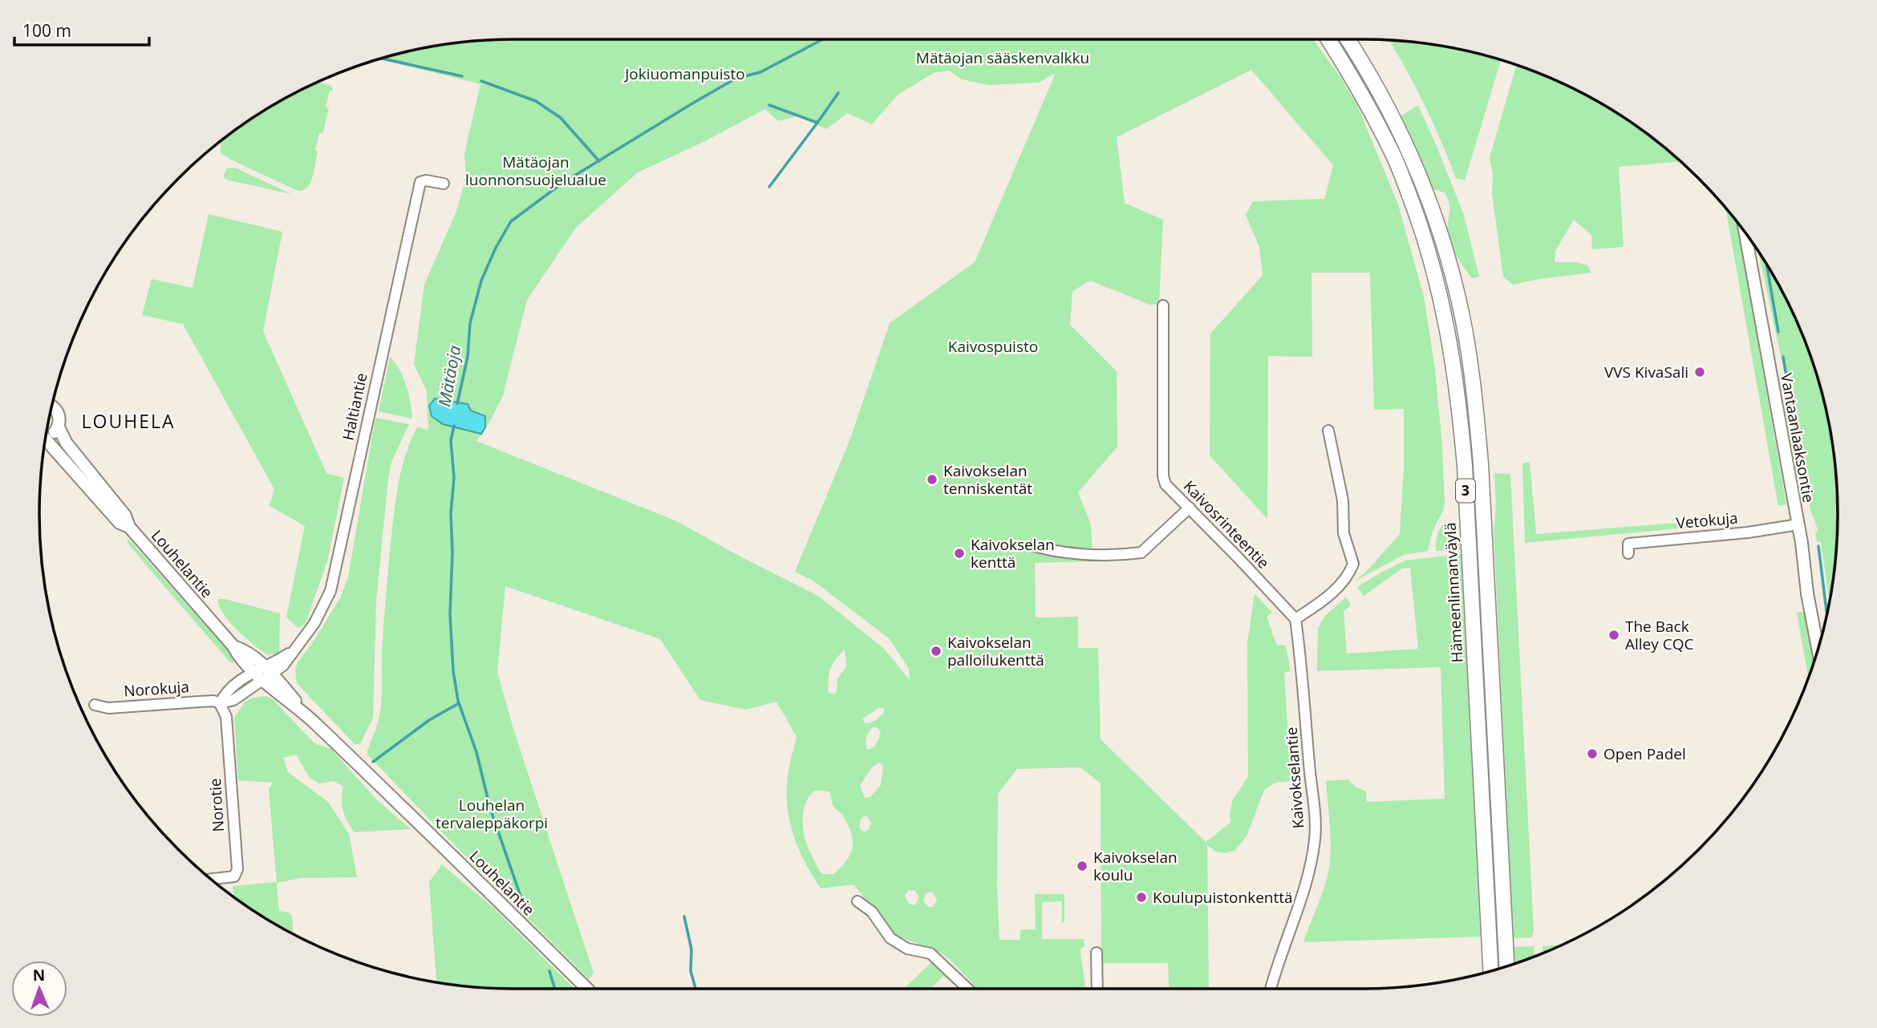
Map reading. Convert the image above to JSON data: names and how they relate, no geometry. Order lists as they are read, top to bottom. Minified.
{"streets":{"highway":["3","Hämeenlinnanväylä"],"main road":["Vantaanlaaksontie","Louhelantie"],"street":["Haltiantie","Vetokuja","Kaivosrinteentie","Norokuja","Kaivokselantie","Norotie"]},"crossings":[["Haltiantie","Louhelantie"],["Vantaanlaaksontie","Vetokuja"],["Kaivosrinteentie","Kaivokselantie"],["Norokuja","Norotie"]],"districts":["LOUHELA"],"water":["Mätäoja"],"parks":["Mätäojan sääskenvalkku","Jokiuomanpuisto","Mätäojan luonnonsuojelualue","Kaivospuisto","Louhelan tervaleppäkorpi"],"places":["VVS KivaSali","Kaivokselan tenniskentät","Kaivokselan kenttä","The Back Alley CQC","Kaivokselan palloilukenttä","Open Padel","Kaivokselan koulu","Koulupuistonkenttä"],"scale_bar":"100 m","north":"top"}
